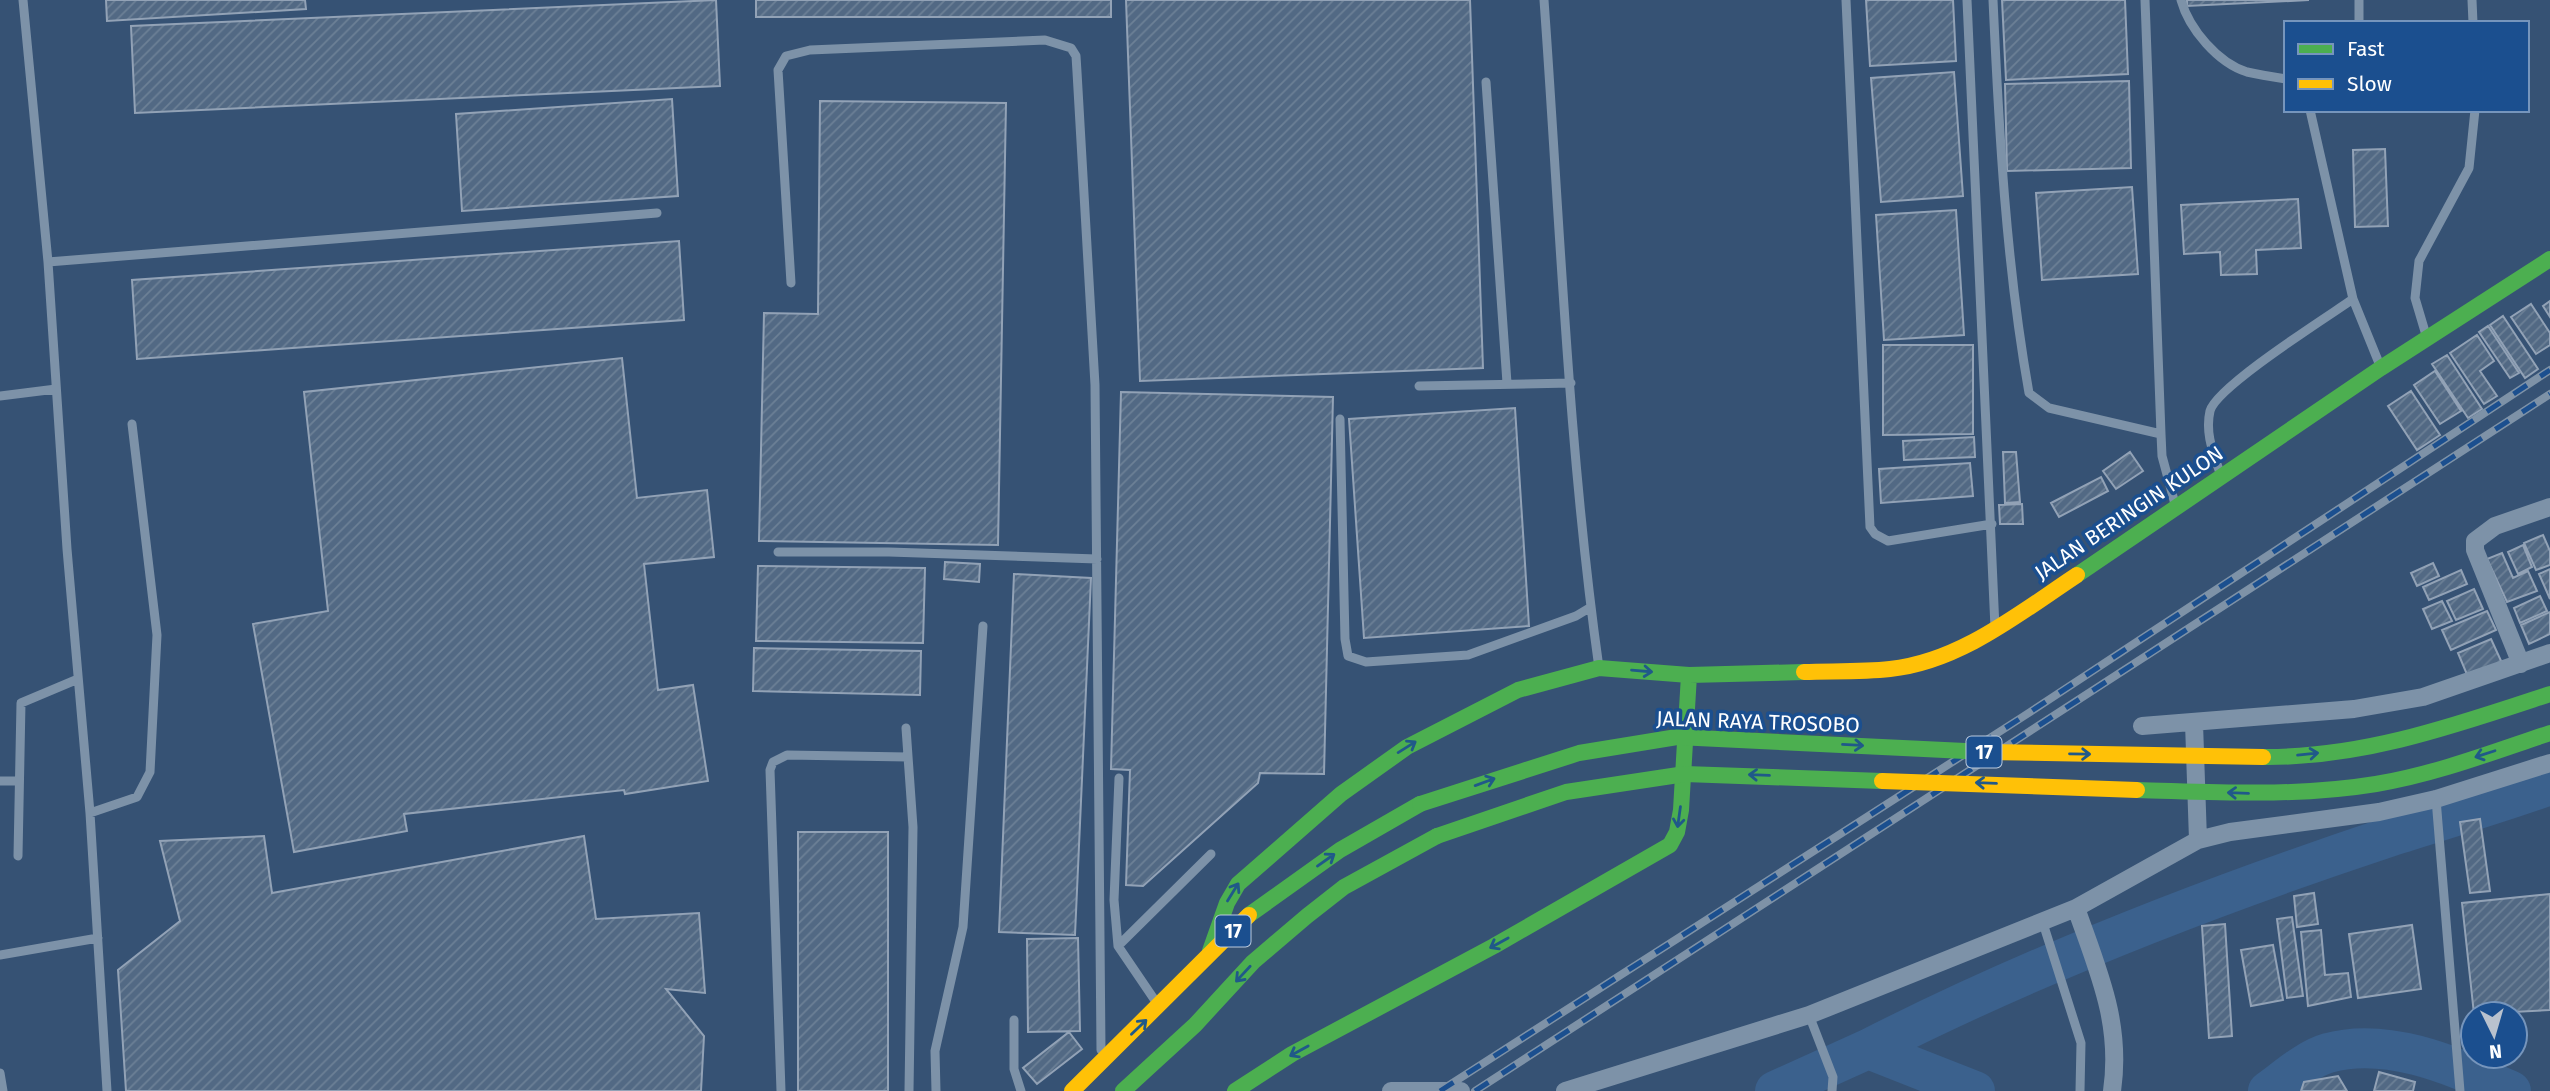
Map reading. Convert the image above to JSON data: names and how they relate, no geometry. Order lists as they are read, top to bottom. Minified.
{"streets":{"main road":["JALAN BERINGIN KULON","JALAN RAYA TROSOBO","17"]},"crossings":[["JALAN BERINGIN KULON","JALAN RAYA TROSOBO"]],"legend":["Fast","Slow"],"north":"bottom"}
